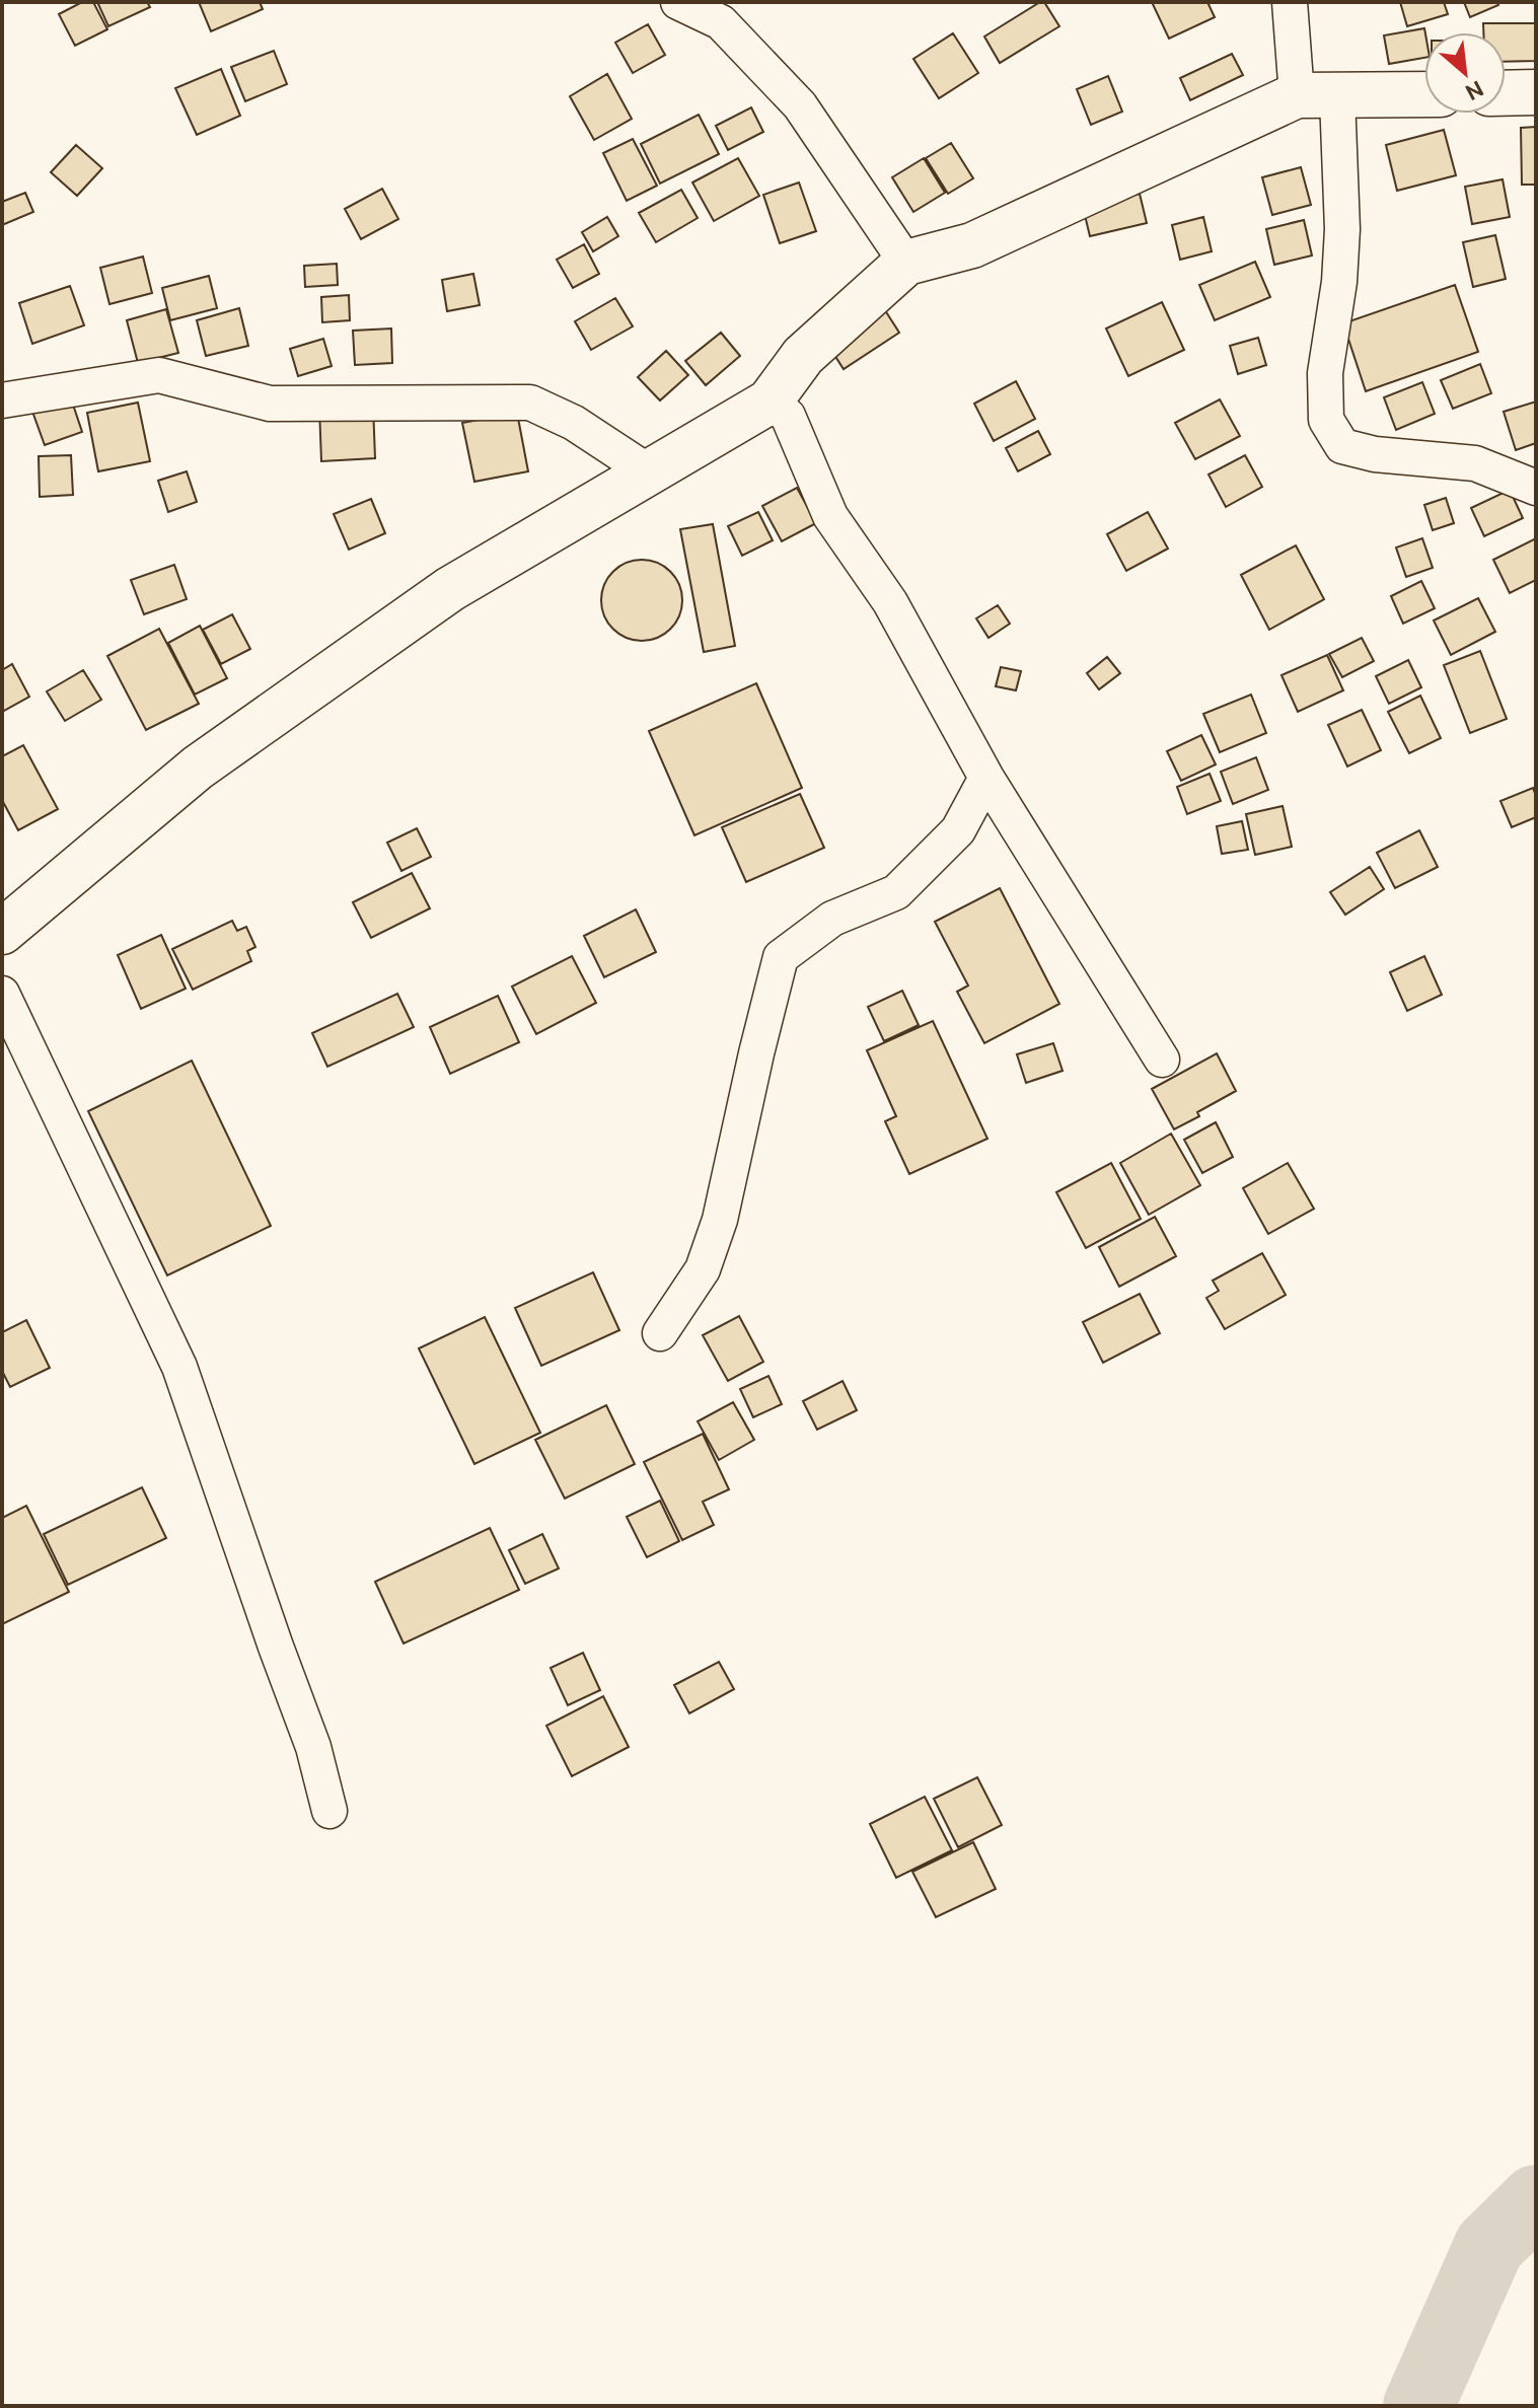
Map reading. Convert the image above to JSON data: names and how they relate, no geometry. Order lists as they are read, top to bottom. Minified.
{"north":"bottom right"}
